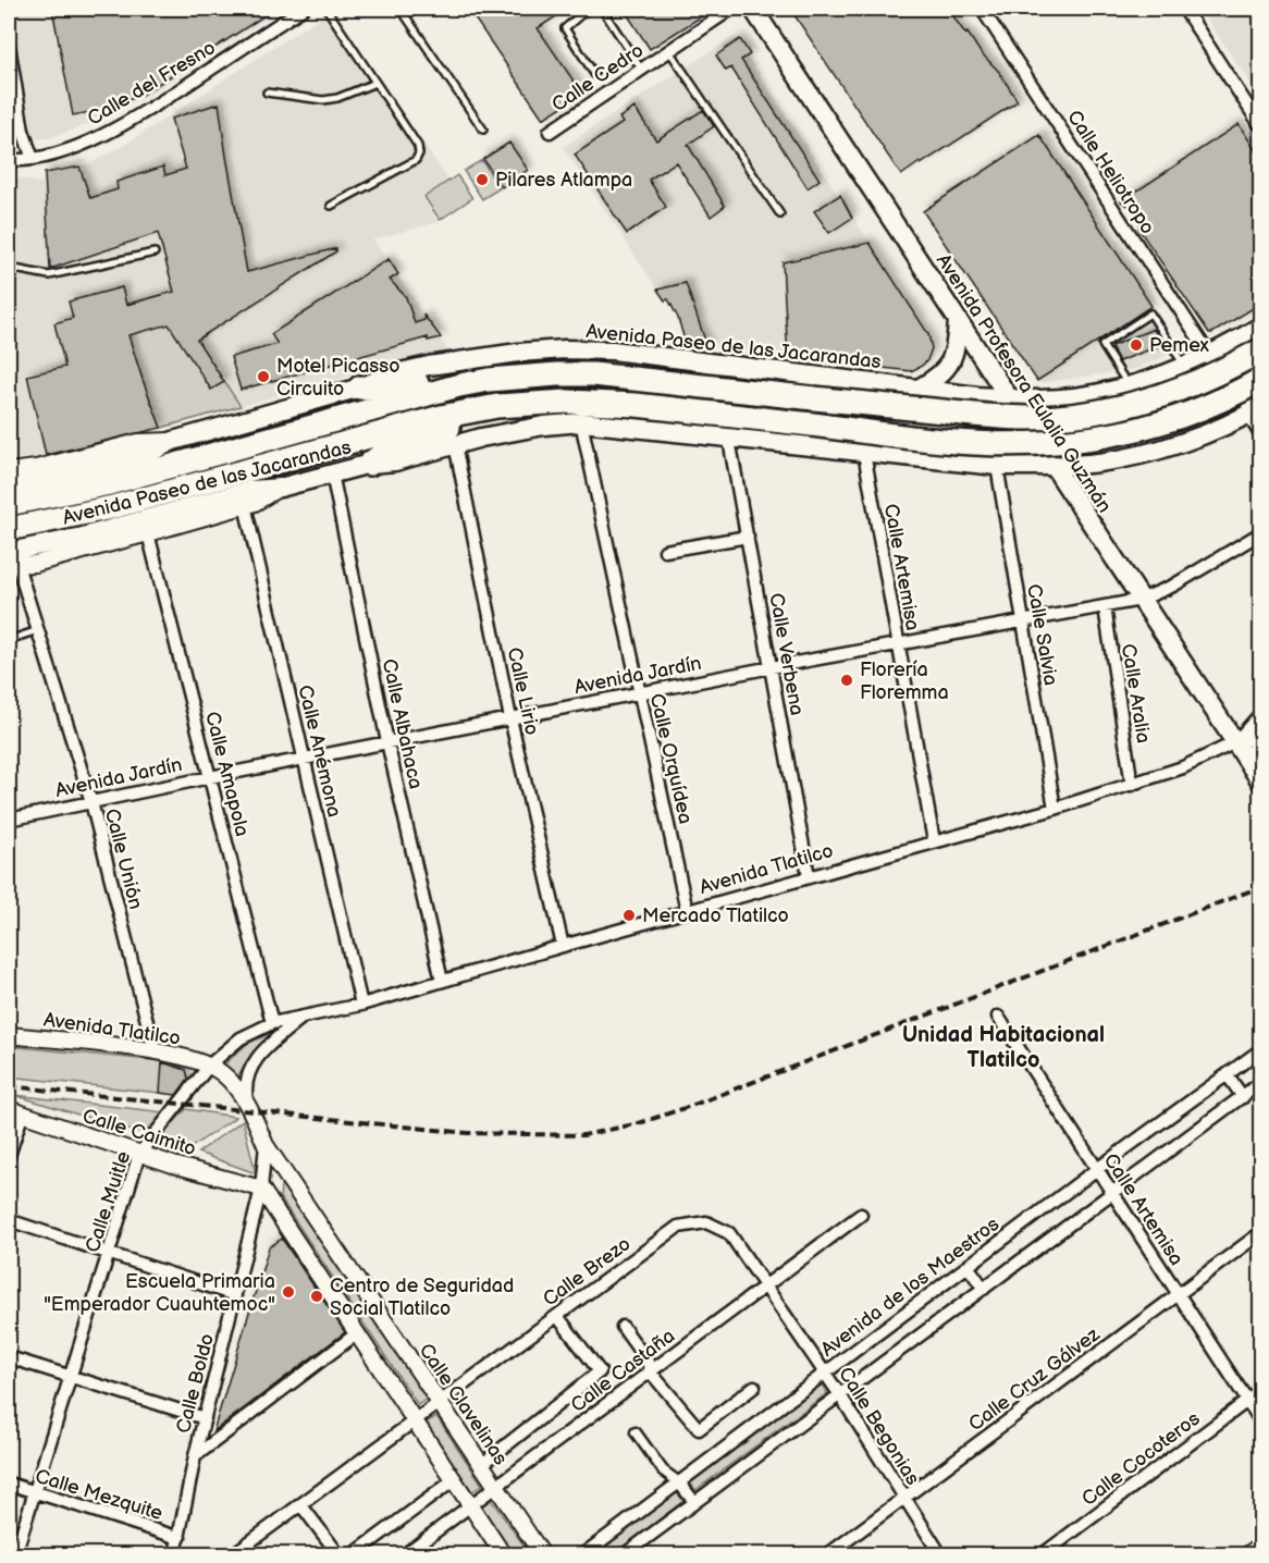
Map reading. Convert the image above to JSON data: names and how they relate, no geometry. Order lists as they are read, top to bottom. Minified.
{"streets":{"main road":["Avenida Paseo de las Jacarandas","Avenida Profesora Eulalia Guzmán"],"street":["Calle Cedro","Calle del Fresno","Calle Heliotropo","Calle Artemisa","Calle Salvia","Calle Verbena","Avenida Jardín","Calle Lirio","Calle Aralia","Calle Albahaca","Calle Anémona","Calle Orquídea","Calle Amapola","Calle Unión","Avenida Tlatilco","Calle Caimito","Calle Muitle","Calle Brezo","Avenida de los Maestros","Calle Castaña","Calle Cruz Gálvez","Calle Boldo","Calle Clavelinas","Calle Begonias","Calle Cocoteros","Calle Mezquite"]},"crossings":[["Calle Heliotropo","Avenida Paseo de las Jacarandas"],["Avenida Paseo de las Jacarandas","Avenida Profesora Eulalia Guzmán"],["Avenida Paseo de las Jacarandas","Calle Artemisa"],["Avenida Paseo de las Jacarandas","Calle Salvia"],["Avenida Paseo de las Jacarandas","Calle Verbena"],["Avenida Paseo de las Jacarandas","Calle Lirio"],["Avenida Paseo de las Jacarandas","Calle Albahaca"],["Avenida Paseo de las Jacarandas","Calle Anémona"],["Avenida Paseo de las Jacarandas","Calle Orquídea"],["Avenida Paseo de las Jacarandas","Calle Unión"],["Avenida Profesora Eulalia Guzmán","Avenida Jardín"],["Avenida Profesora Eulalia Guzmán","Avenida Tlatilco"],["Calle Artemisa","Avenida Jardín"],["Calle Artemisa","Avenida Tlatilco"],["Calle Artemisa","Avenida de los Maestros"],["Calle Artemisa","Calle Cruz Gálvez"],["Calle Artemisa","Calle Cocoteros"],["Calle Salvia","Avenida Jardín"],["Calle Salvia","Avenida Tlatilco"],["Calle Verbena","Avenida Jardín"],["Calle Verbena","Avenida Tlatilco"],["Avenida Jardín","Calle Lirio"],["Avenida Jardín","Calle Aralia"],["Avenida Jardín","Calle Albahaca"],["Avenida Jardín","Calle Anémona"],["Avenida Jardín","Calle Orquídea"],["Avenida Jardín","Calle Amapola"],["Avenida Jardín","Calle Unión"],["Calle Lirio","Avenida Tlatilco"],["Calle Aralia","Avenida Tlatilco"],["Calle Albahaca","Avenida Tlatilco"],["Calle Anémona","Avenida Tlatilco"],["Calle Orquídea","Avenida Tlatilco"],["Calle Amapola","Avenida Tlatilco"],["Calle Unión","Avenida Tlatilco"],["Avenida Tlatilco","Calle Muitle"],["Avenida Tlatilco","Calle Clavelinas"],["Calle Caimito","Calle Muitle"],["Calle Caimito","Calle Boldo"],["Calle Muitle","Calle Mezquite"],["Calle Brezo","Calle Castaña"],["Calle Brezo","Calle Clavelinas"],["Calle Brezo","Calle Begonias"],["Avenida de los Maestros","Calle Begonias"],["Calle Castaña","Calle Clavelinas"],["Calle Castaña","Calle Begonias"],["Calle Cruz Gálvez","Calle Begonias"],["Calle Boldo","Calle Clavelinas"],["Calle Boldo","Calle Mezquite"]],"districts":["Unidad Habitacional Tlatilco"],"places":["Pilares Atlampa","Pemex","Motel Picasso Circuito","Florería Floremma","Mercado Tlatilco","Escuela Primaria \"Emperador Cuauhtemoc\"","Centro de Seguridad Social Tlatilco"]}
